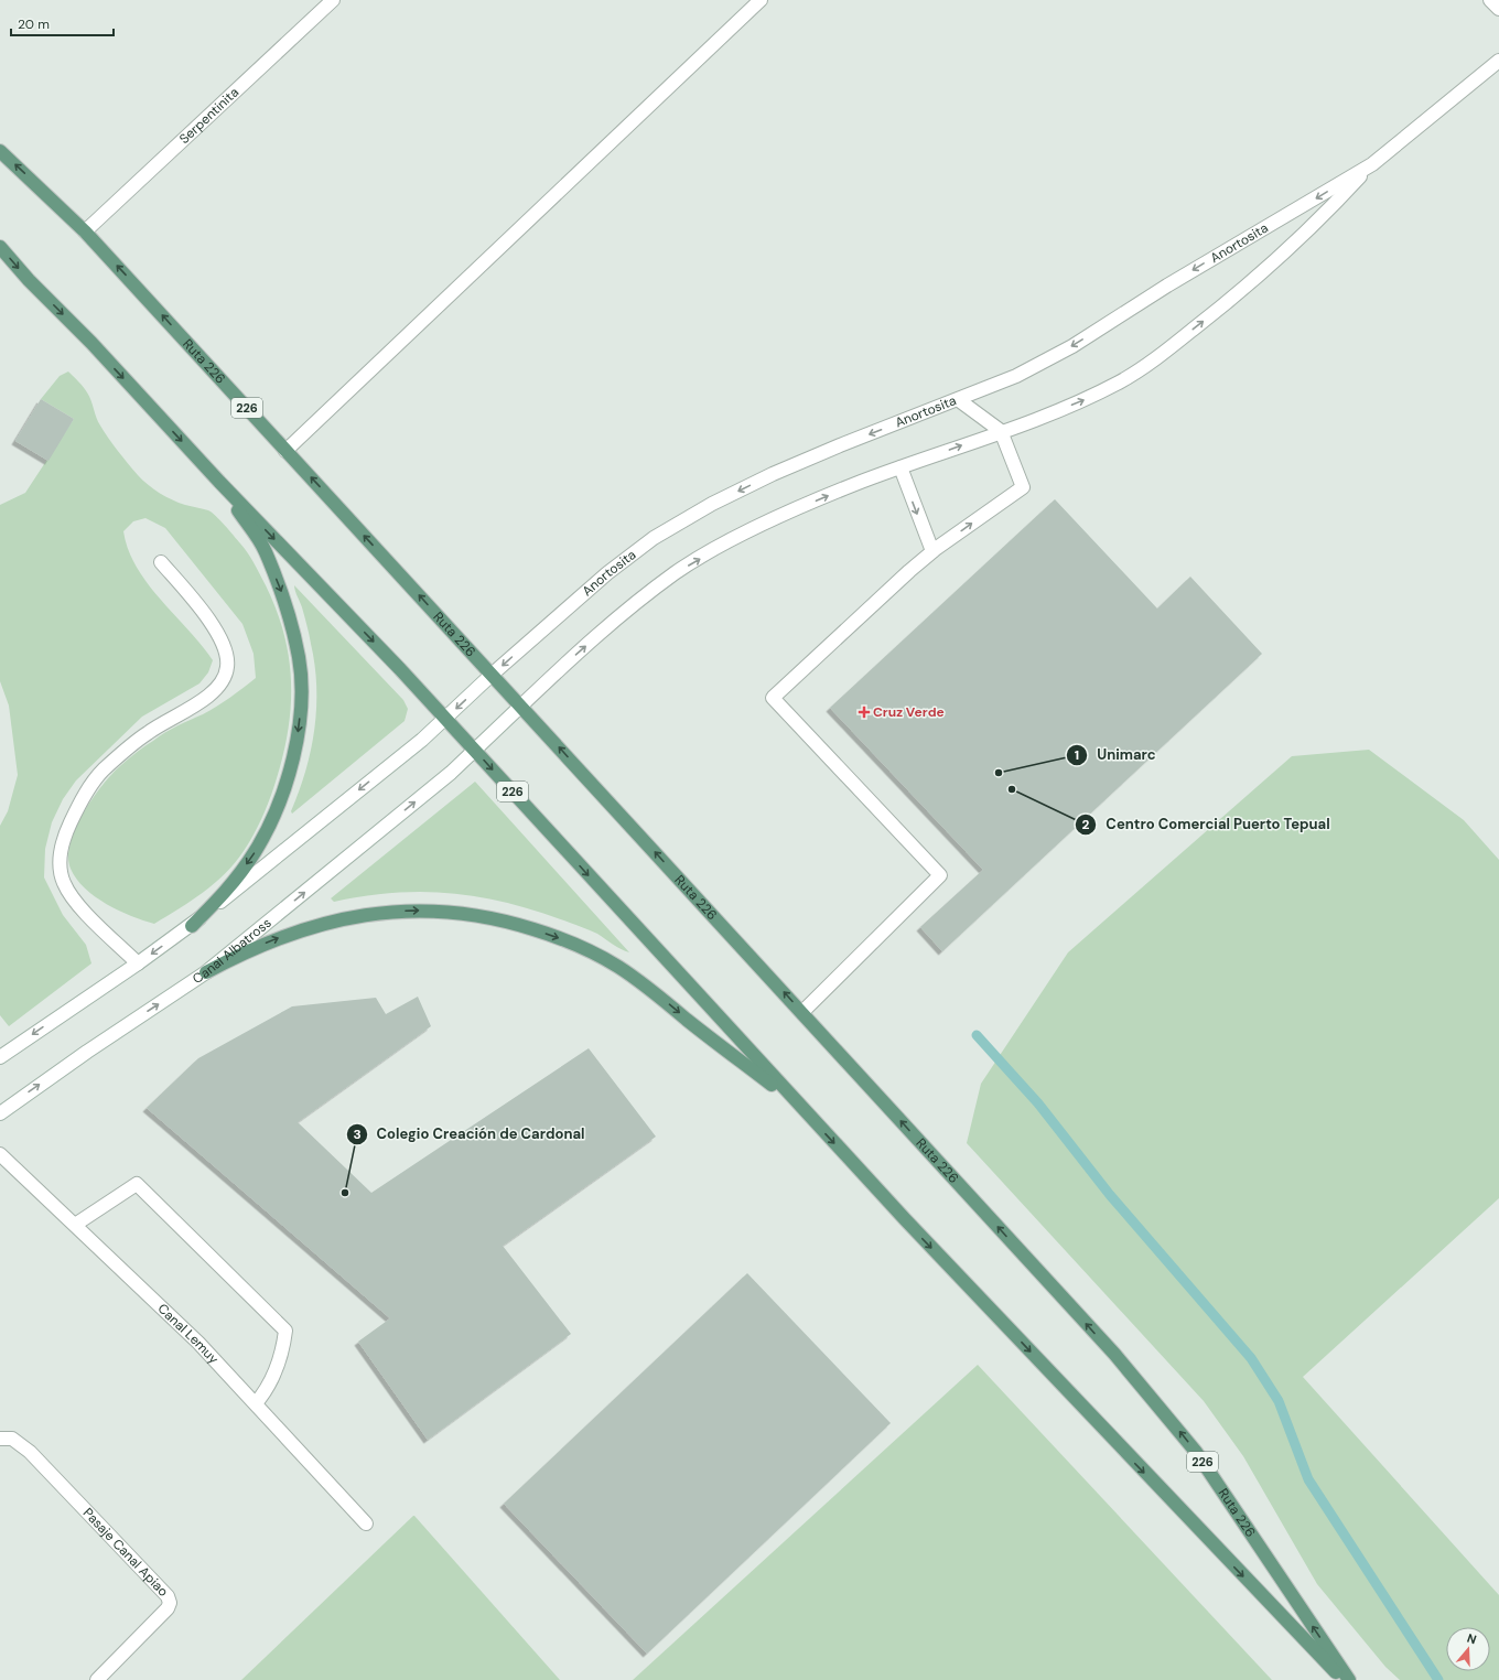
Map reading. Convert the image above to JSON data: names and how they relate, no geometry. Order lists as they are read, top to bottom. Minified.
{"streets":{"main road":["Ruta 226","226"],"street":["Serpentinita","Anortosita","Canal Albatross","Canal Lemuy","Pasaje Canal Apiao"]},"crossings":[["Serpentinita","Ruta 226"],["Anortosita","Ruta 226"],["Anortosita","226"],["Anortosita","Canal Albatross"],["226","Canal Albatross"]],"places":{"health":["Cruz Verde"],"other":["Unimarc","Centro Comercial Puerto Tepual","Colegio Creación de Cardonal"]},"scale_bar":"20 m","north":"top"}
